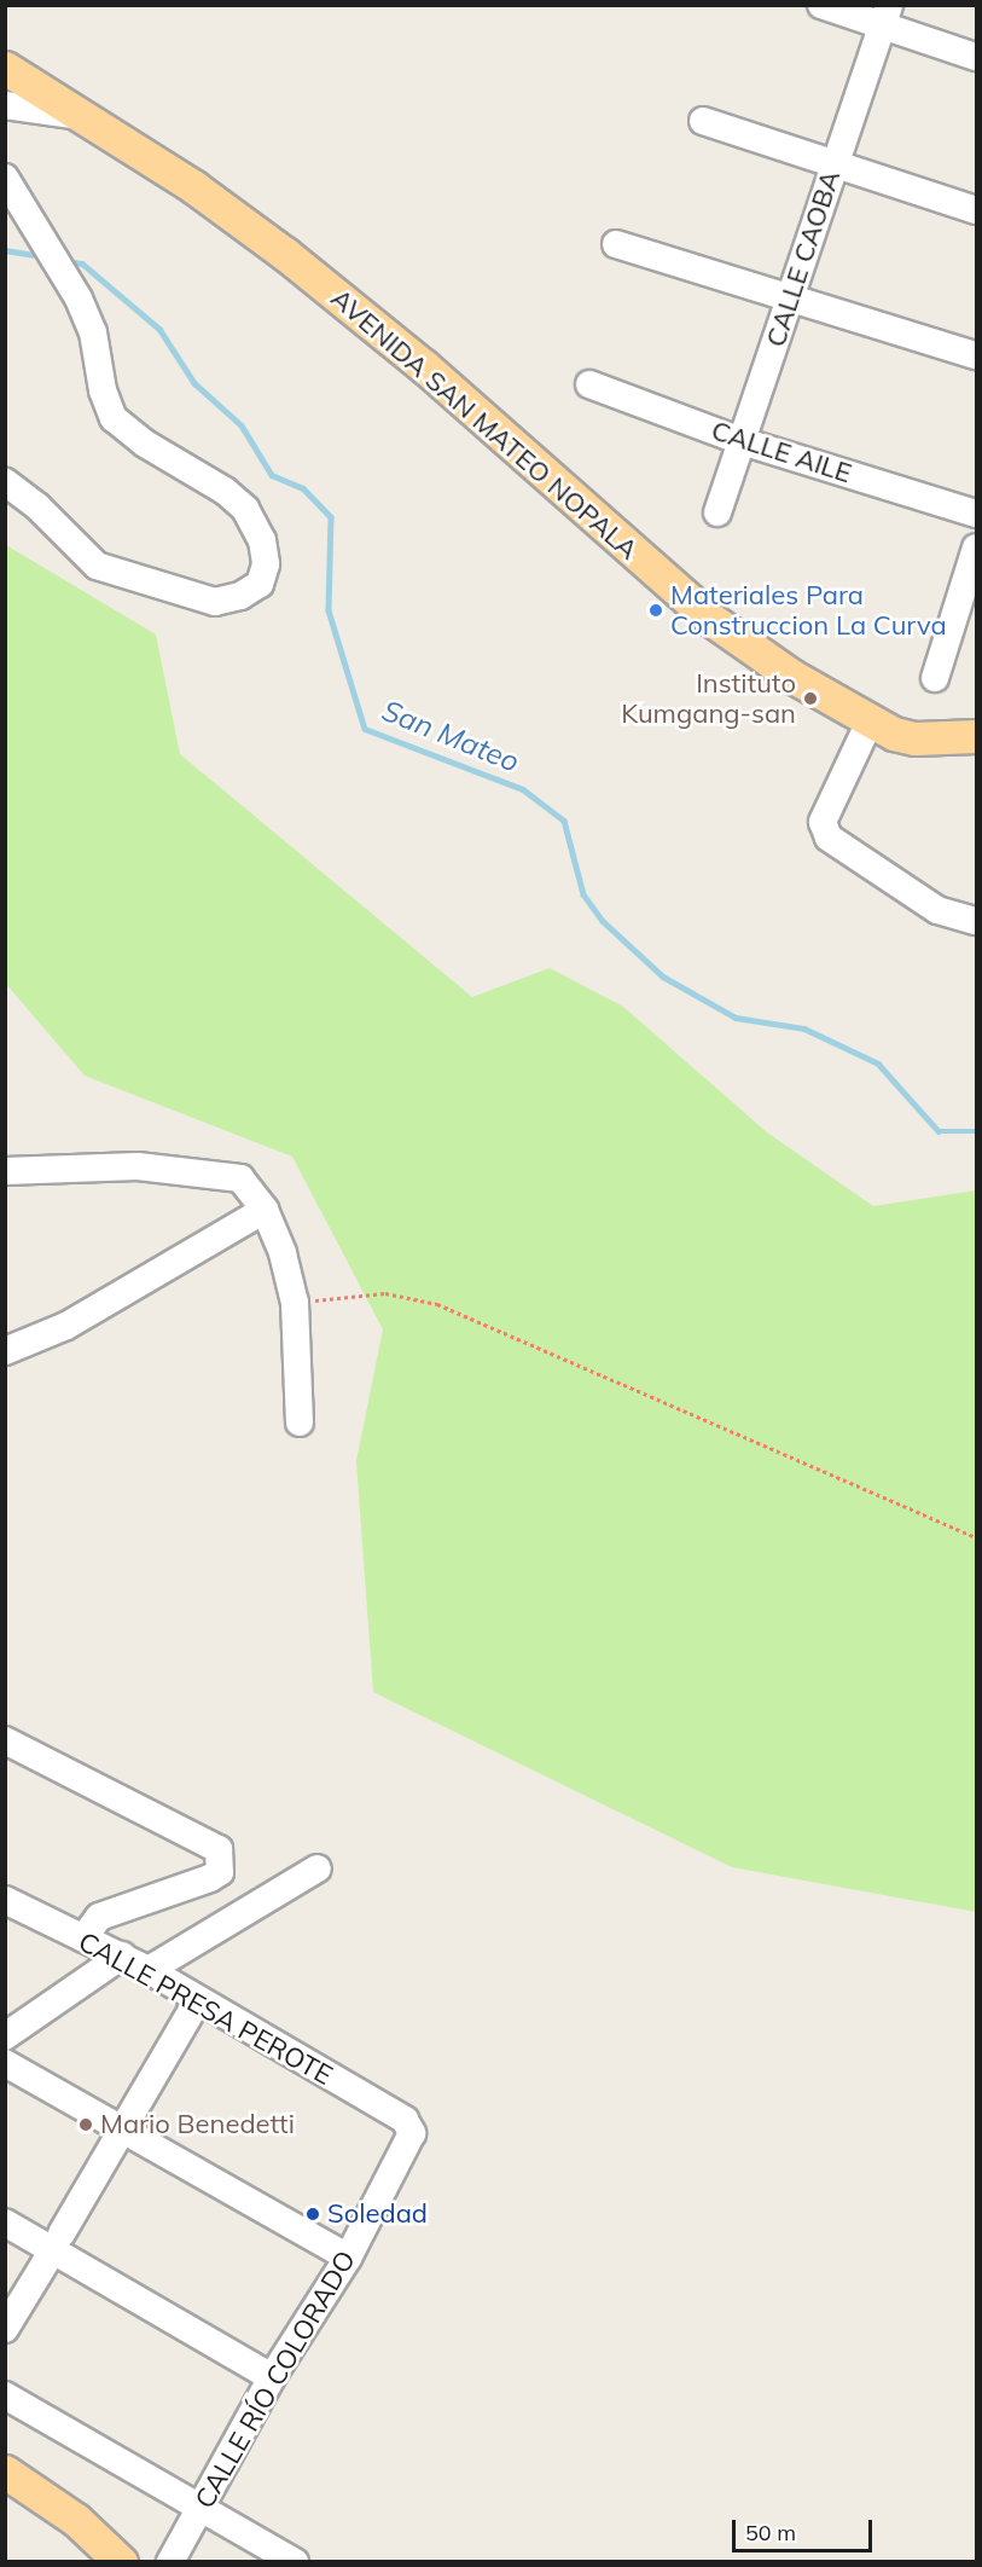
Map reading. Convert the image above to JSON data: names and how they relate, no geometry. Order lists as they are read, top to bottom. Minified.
{"streets":{"main road":["AVENIDA SAN MATEO NOPALA"],"street":["CALLE CAOBA","CALLE AILE","CALLE PRESA PEROTE","CALLE RÍO COLORADO"]},"crossings":[["CALLE CAOBA","CALLE AILE"],["CALLE PRESA PEROTE","CALLE RÍO COLORADO"]],"water":["San Mateo"],"places":["Materiales Para Construccion La Curva","Instituto Kumgang-san","Mario Benedetti","Soledad"],"scale_bar":"50 m"}
